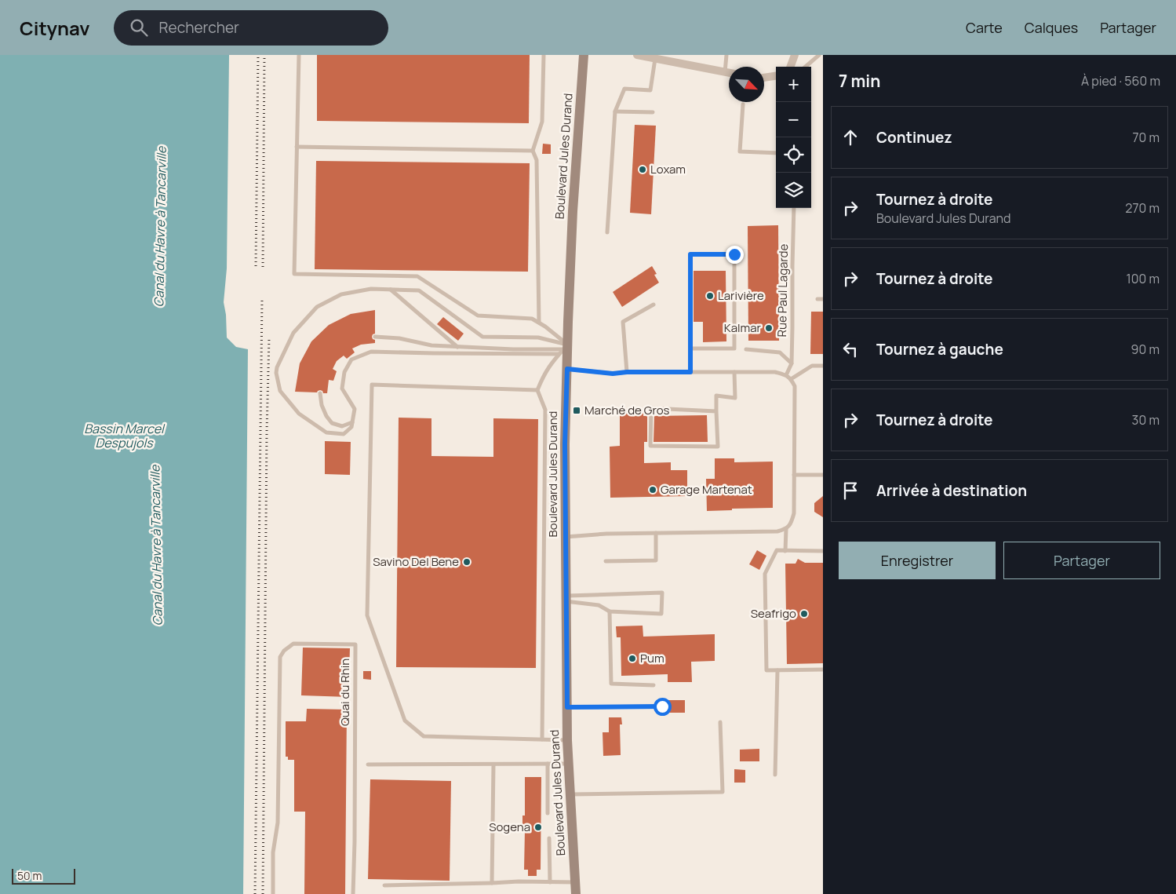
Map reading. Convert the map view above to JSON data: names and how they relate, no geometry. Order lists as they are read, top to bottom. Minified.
{"streets":{"main road":["Boulevard Jules Durand"],"lane":["Rue Paul Lagarde","Quai du Rhin"]},"water":["Canal du Havre à Tancarville","Bassin Marcel Despujols"],"places":{"other":["Loxam","Larivière","Kalmar","Garage Martenat","Savino Del Bene","Seafrigo","Pum","Sogena"],"transit":["Marché de Gros"]},"scale_bar":"50 m","north":"bottom right","page":{"header":"Citynav","search":"Rechercher","nav":["Carte","Calques","Partager"],"heading":["7 min","À pied · 560 m"],"map_buttons":["+","−"],"list":[["Continuez","70 m"],["Tournez à droite","Boulevard Jules Durand","270 m"],["Tournez à droite","100 m"],["Tournez à gauche","90 m"],["Tournez à droite","30 m"],"Arrivée à destination"],"buttons":["Enregistrer","Partager"],"scale":"50 m"}}
